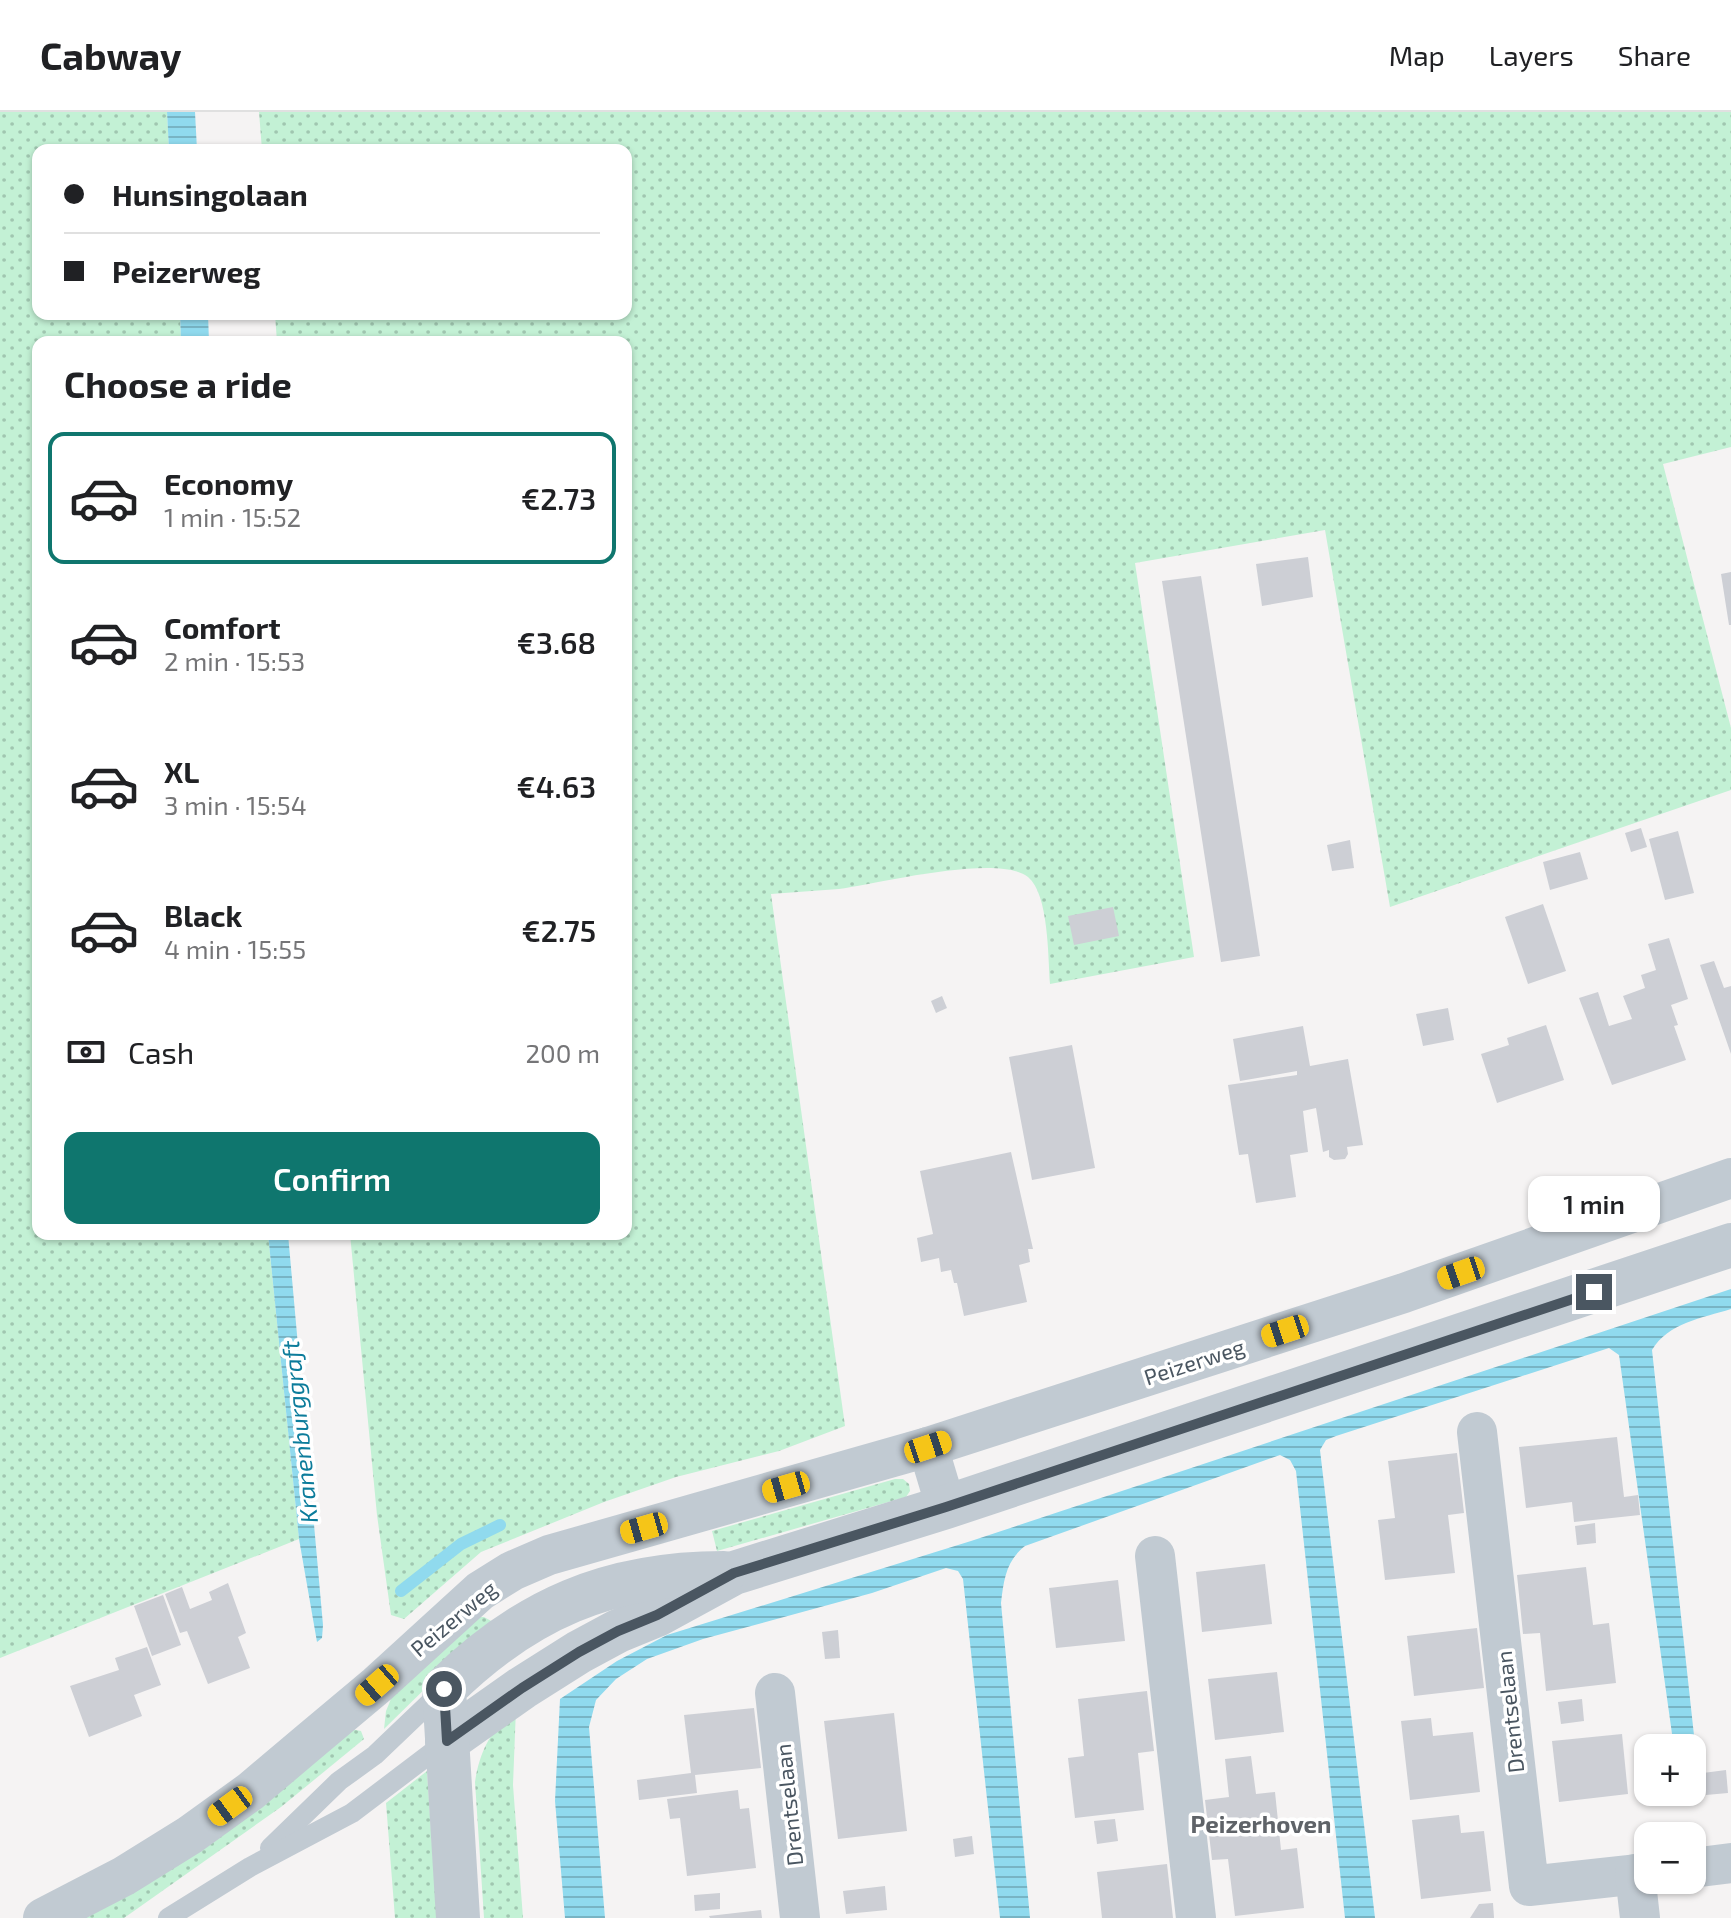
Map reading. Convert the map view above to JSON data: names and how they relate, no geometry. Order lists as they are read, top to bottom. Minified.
{"streets":{"street":["Peizerweg","Drentselaan"]},"districts":["Peizerhoven"],"water":["Kranenburggraft"],"page":{"header":"Cabway","nav":["Map","Layers","Share"],"banner":["Hunsingolaan","Peizerweg"],"heading":"Choose a ride","list":[{"name":"Economy","note":"1 min · 15:52","value":"€2.73"},{"name":"Comfort","note":"2 min · 15:53","value":"€3.68"},{"name":"XL","note":"3 min · 15:54","value":"€4.63"},{"name":"Black","note":"4 min · 15:55","value":"€2.75"}],"pay":["Cash","200 m"],"buttons":"Confirm","bubble":"1 min","map_buttons":["+","−"]}}
